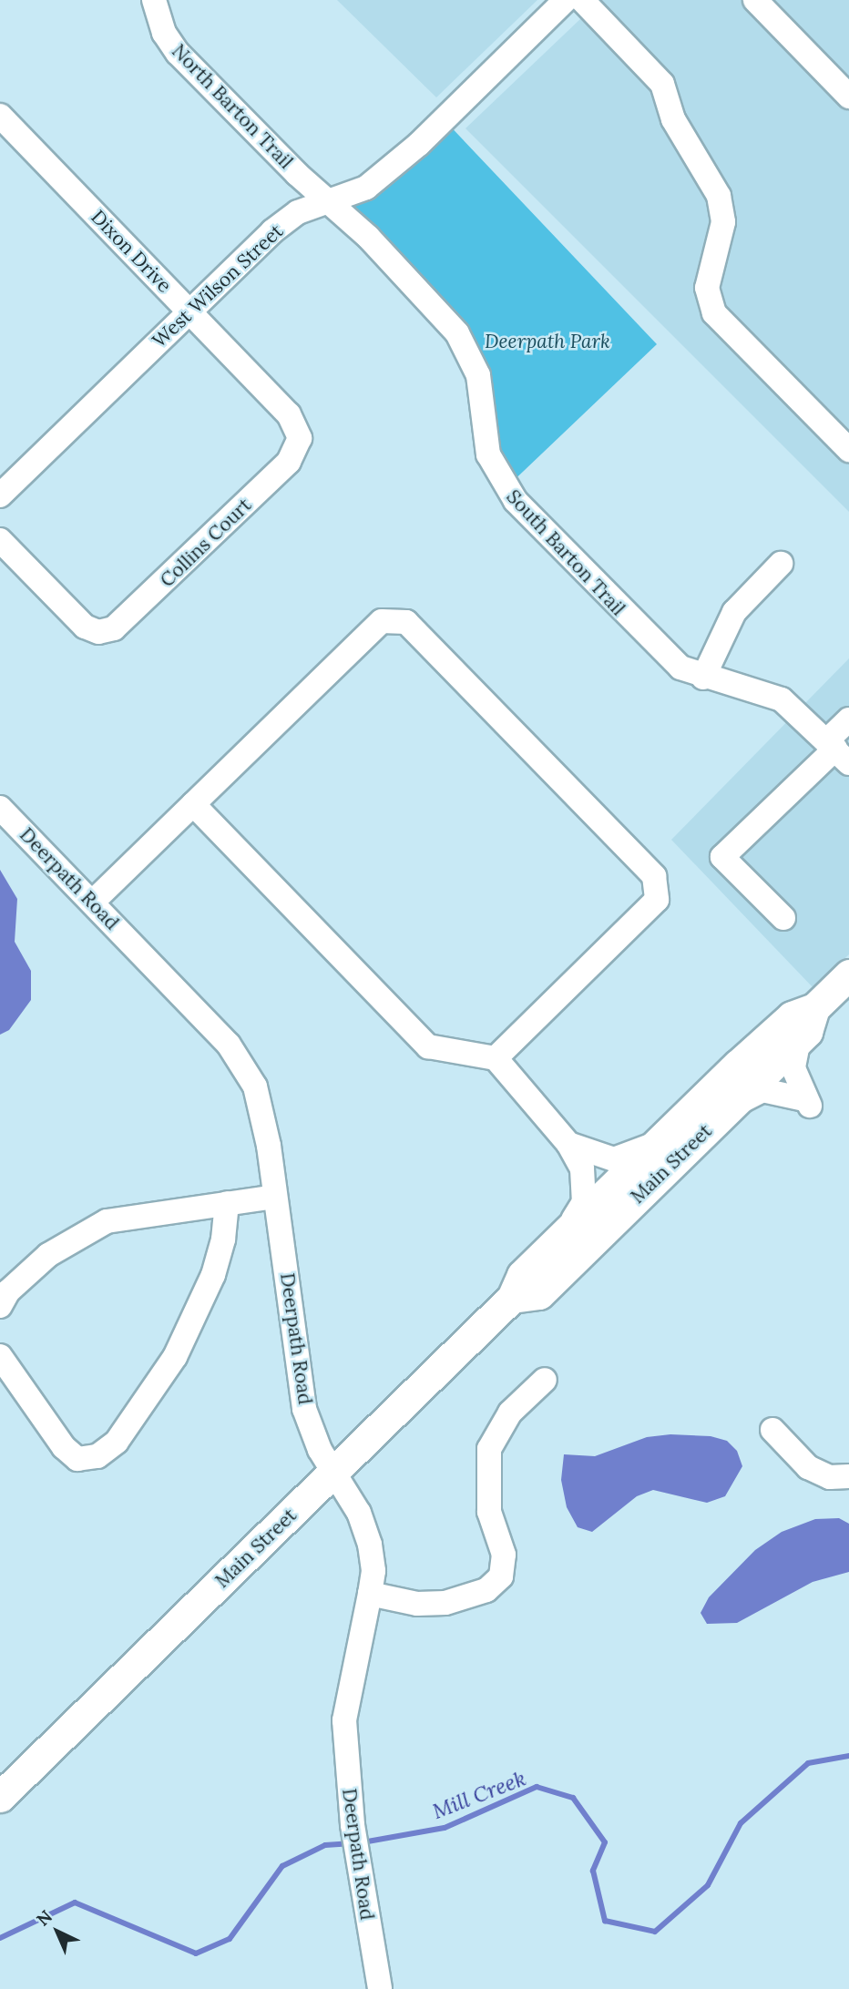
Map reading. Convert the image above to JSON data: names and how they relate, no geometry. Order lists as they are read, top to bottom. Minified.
{"streets":{"main road":["Main Street"],"street":["North Barton Trail","Dixon Drive","West Wilson Street","Collins Court","South Barton Trail","Deerpath Road"]},"crossings":[["North Barton Trail","West Wilson Street"],["North Barton Trail","South Barton Trail"],["Dixon Drive","West Wilson Street"],["Dixon Drive","Collins Court"],["West Wilson Street","South Barton Trail"],["Deerpath Road","Main Street"]],"water":["Mill Creek"],"parks":["Deerpath Park"],"north":"top left"}
